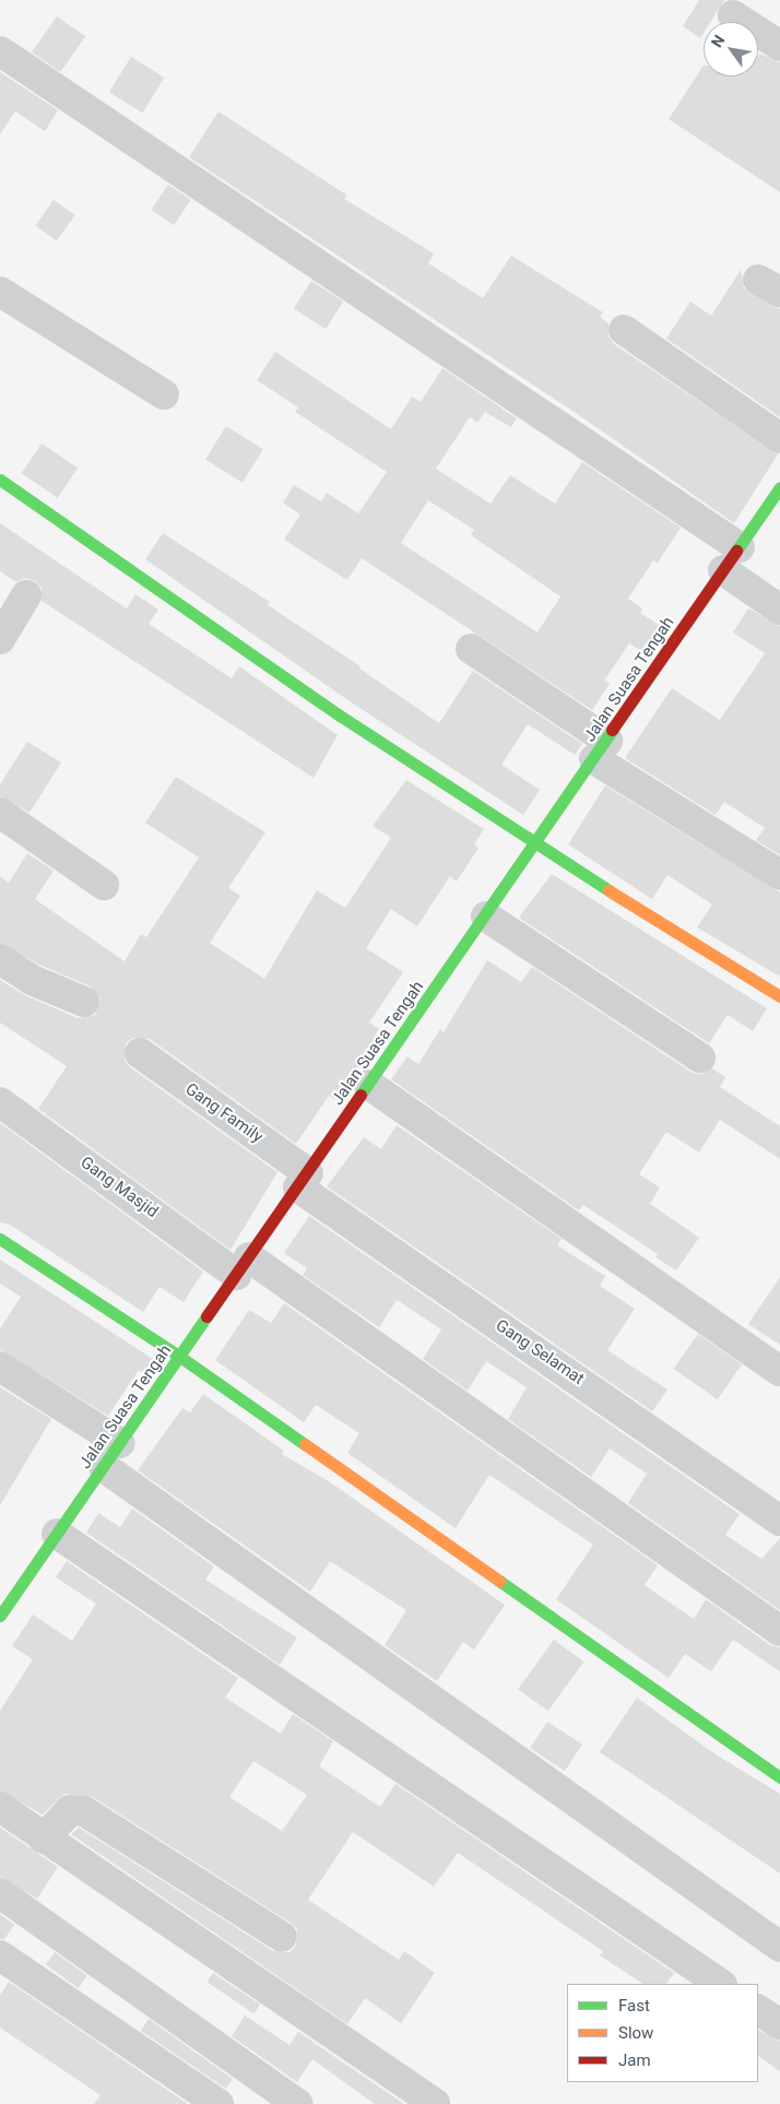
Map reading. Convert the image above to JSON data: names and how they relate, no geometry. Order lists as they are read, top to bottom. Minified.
{"streets":{"street":["Jalan Suasa Tengah","Gang Family","Gang Masjid","Gang Selamat"]},"crossings":[["Jalan Suasa Tengah","Gang Family"],["Jalan Suasa Tengah","Gang Masjid"],["Jalan Suasa Tengah","Gang Selamat"],["Gang Family","Gang Selamat"]],"legend":["Fast","Slow","Jam"],"north":"top left"}
